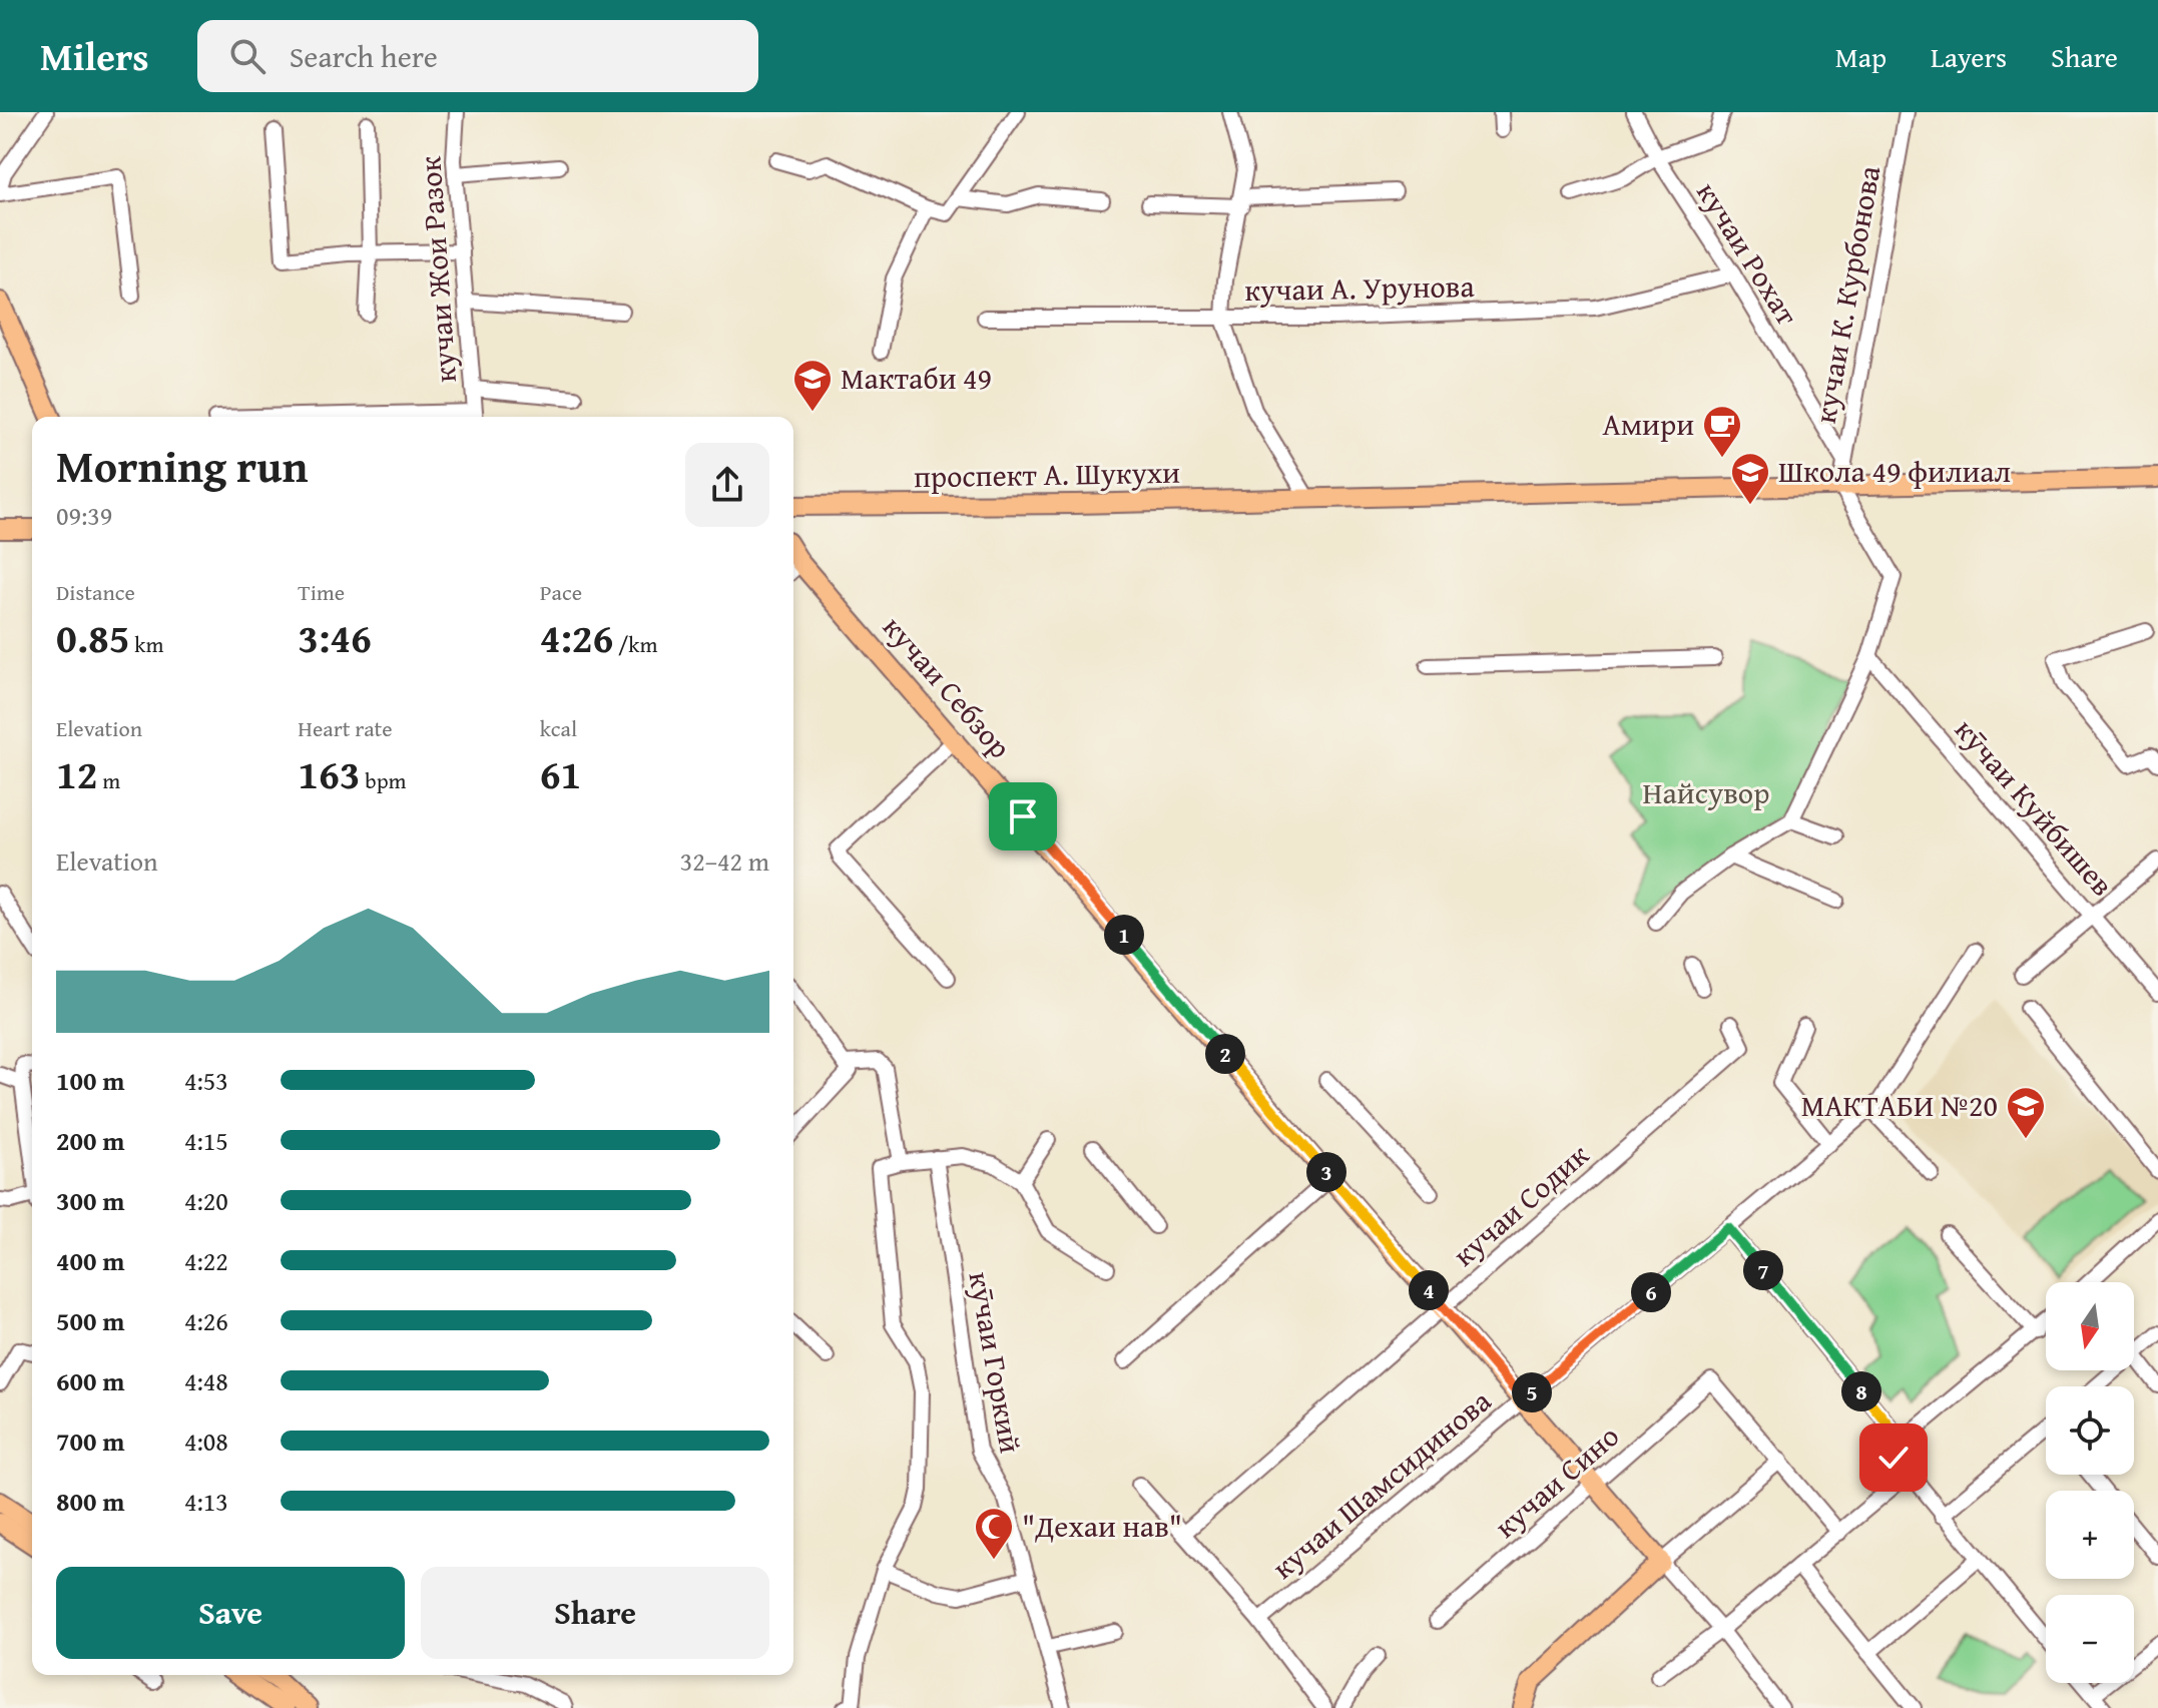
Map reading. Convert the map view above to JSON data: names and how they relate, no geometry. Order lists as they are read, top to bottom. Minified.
{"streets":{"main road":["проспект А. Шукухи","кучаи Себзор"],"street":["кучаи Рохат","кучаи Жои Разок","кучаи А. Урунова","кучаи К. Курбонова","кӯчаи Куйбишев","кучаи Содик","кӯчаи Горкий","кучаи Сино","кучаи Шамсидинова"]},"crossings":[["кучаи Рохат","кучаи А. Урунова"],["кучаи Рохат","кучаи К. Курбонова"],["кучаи К. Курбонова","проспект А. Шукухи"],["кучаи Себзор","кучаи Содик"],["кучаи Себзор","кучаи Сино"],["кучаи Себзор","кучаи Шамсидинова"]],"parks":["Найсувор"],"places":{"school or university":["Мактаби 49","Школа 49 филиал","МАКТАБИ №20"],"cafe":["Амири"],"mosque":["\"Дехаи нав\""]},"north":"bottom","page":{"header":"Milers","search":"Search here","nav":["Map","Layers","Share"],"heading":["Morning run","09:39"],"stats":[["Distance","0.85 km"],["Time","3:46"],["Pace","4:26 /km"],["Elevation","12 m"],["Heart rate","163 bpm"],["kcal","61"]],"chart":["Elevation","32–42 m"],"pins":["1","2","3","7","4","6","8","5"],"list":[{"name":"100 m","note":"4:53"},{"name":"200 m","note":"4:15"},{"name":"300 m","note":"4:20"},{"name":"400 m","note":"4:22"},{"name":"500 m","note":"4:26"},{"name":"600 m","note":"4:48"},{"name":"700 m","note":"4:08"},{"name":"800 m","note":"4:13"}],"map_buttons":["+","−"],"buttons":["Save","Share"]}}
